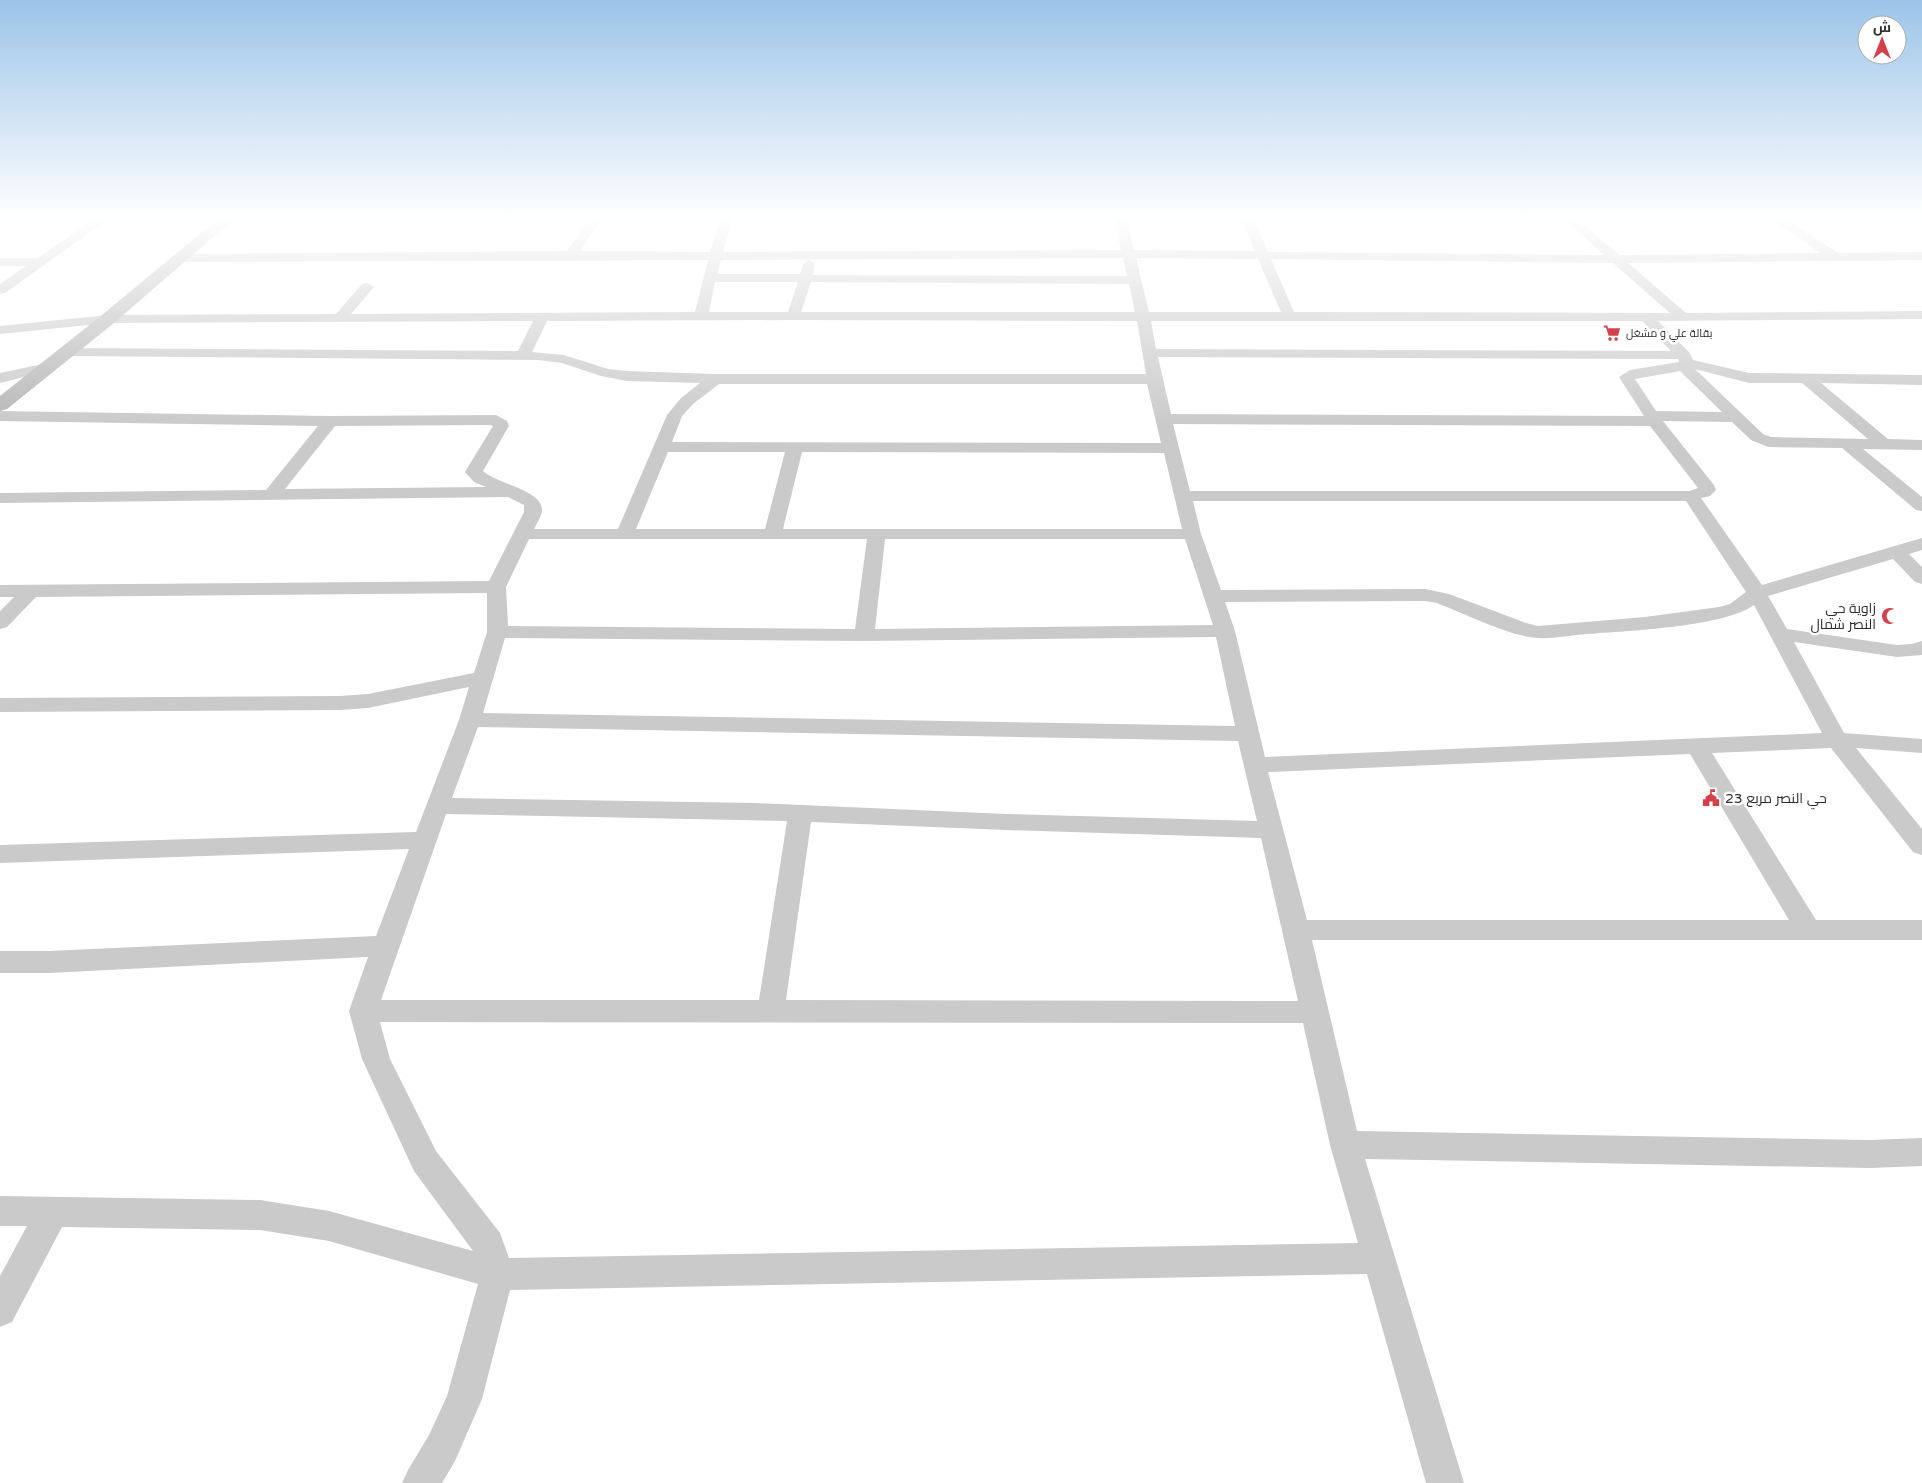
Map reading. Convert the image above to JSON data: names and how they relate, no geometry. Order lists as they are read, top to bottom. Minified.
{"places":{"supermarket":["بقالة علي و مشغل"],"mosque":["زاوية حي النصر شمال"],"public building":["حي النصر مربع 23"]},"north":"top"}
